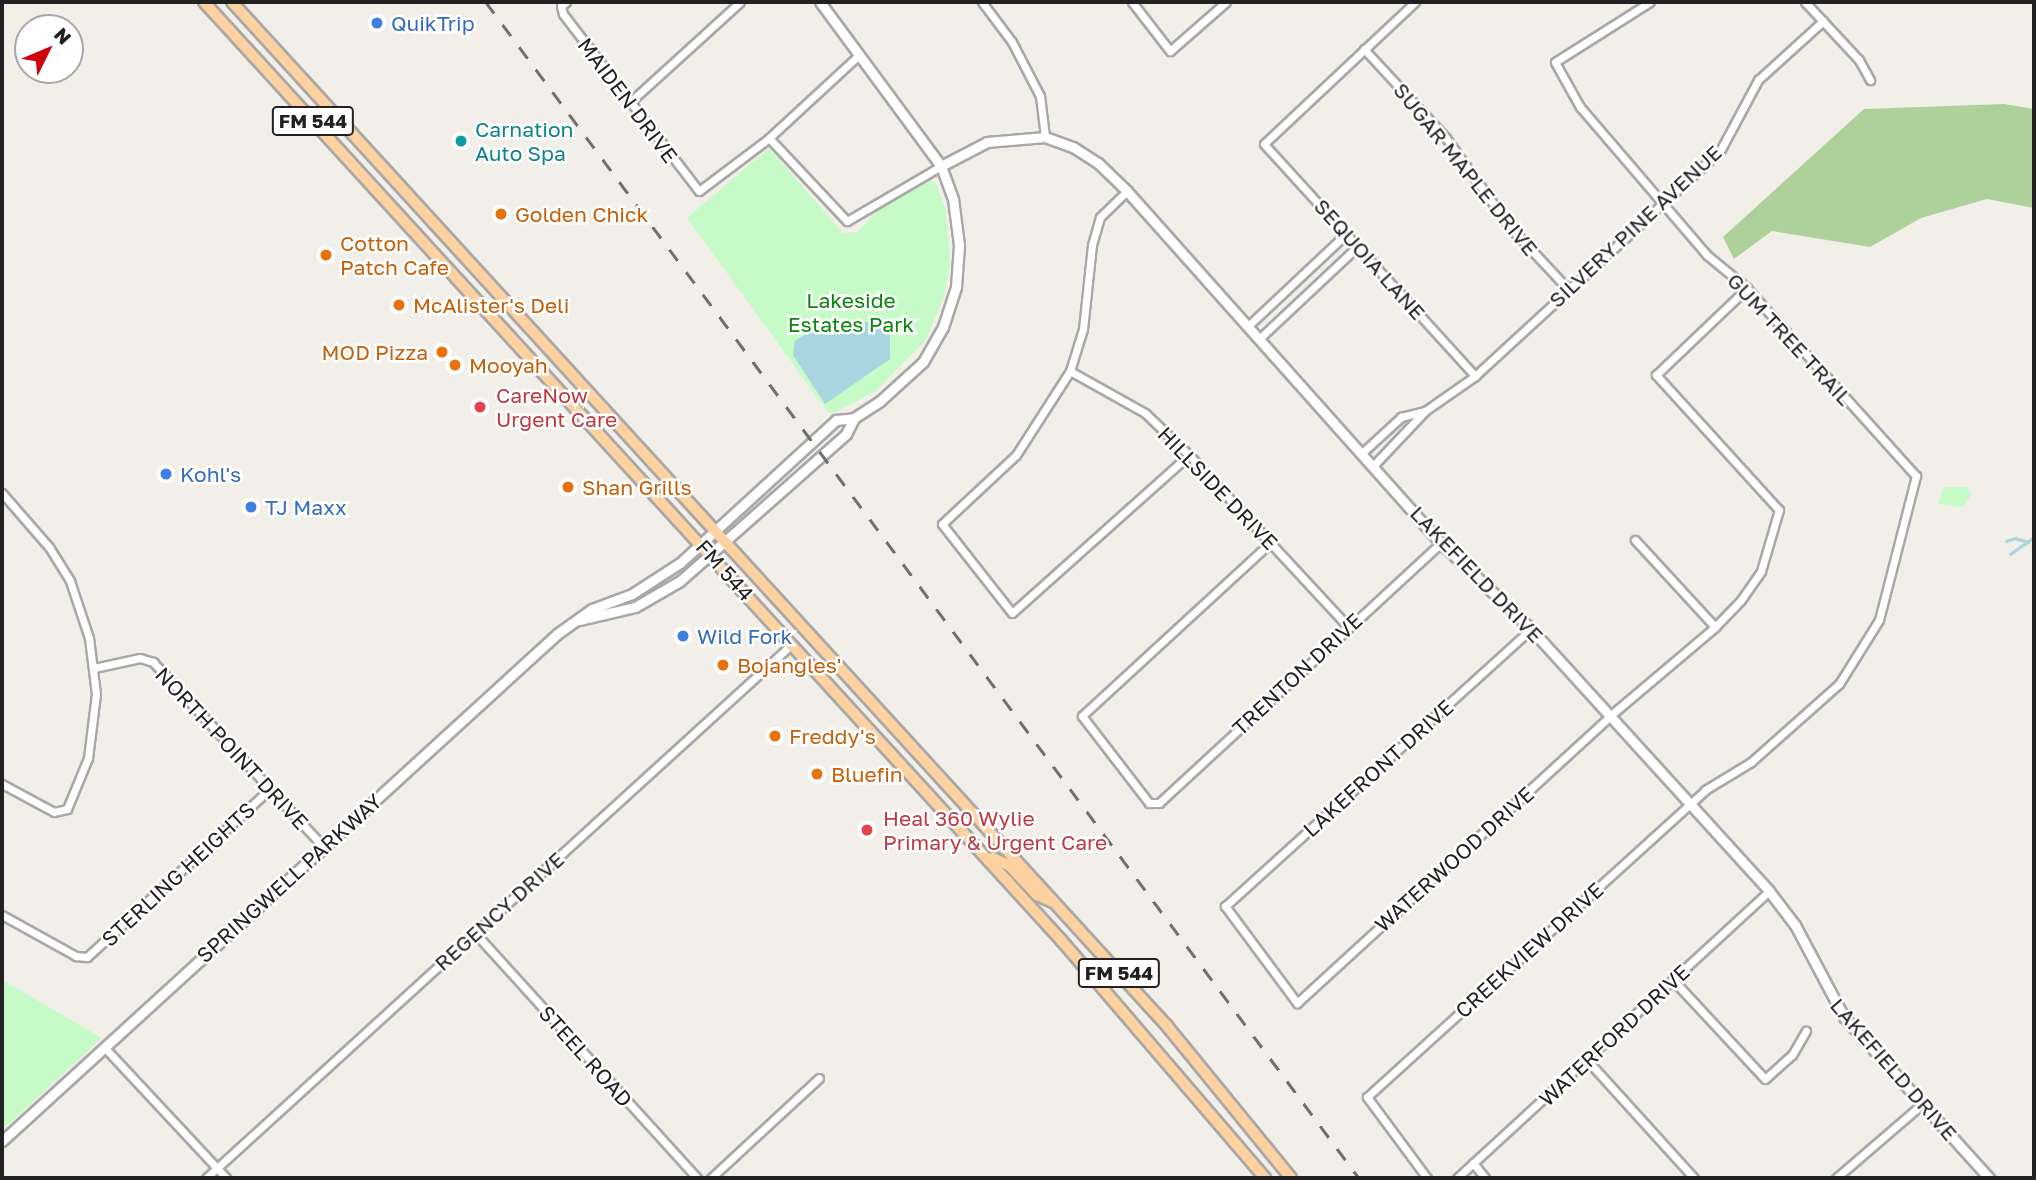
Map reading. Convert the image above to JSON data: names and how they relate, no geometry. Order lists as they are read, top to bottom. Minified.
{"streets":{"main road":["FM 544"],"street":["MAIDEN DRIVE","SUGAR MAPLE DRIVE","SILVERY PINE AVENUE","SEQUOIA LANE","GUM TREE TRAIL","HILLSIDE DRIVE","LAKEFIELD DRIVE","TRENTON DRIVE","NORTH POINT DRIVE","LAKEFRONT DRIVE","WATERWOOD DRIVE","STERLING HEIGHTS","SPRINGWELL PARKWAY","REGENCY DRIVE","CREEKVIEW DRIVE","WATERFORD DRIVE","STEEL ROAD"]},"crossings":[["MAIDEN DRIVE","LAKEFIELD DRIVE"],["FM 544","SPRINGWELL PARKWAY"],["FM 544","REGENCY DRIVE"],["SUGAR MAPLE DRIVE","SILVERY PINE AVENUE"],["SUGAR MAPLE DRIVE","SEQUOIA LANE"],["SILVERY PINE AVENUE","SEQUOIA LANE"],["SILVERY PINE AVENUE","GUM TREE TRAIL"],["SILVERY PINE AVENUE","LAKEFIELD DRIVE"],["GUM TREE TRAIL","WATERWOOD DRIVE"],["GUM TREE TRAIL","CREEKVIEW DRIVE"],["HILLSIDE DRIVE","TRENTON DRIVE"],["LAKEFIELD DRIVE","TRENTON DRIVE"],["LAKEFIELD DRIVE","LAKEFRONT DRIVE"],["LAKEFIELD DRIVE","WATERWOOD DRIVE"],["LAKEFIELD DRIVE","SPRINGWELL PARKWAY"],["LAKEFIELD DRIVE","CREEKVIEW DRIVE"],["LAKEFIELD DRIVE","WATERFORD DRIVE"],["NORTH POINT DRIVE","STERLING HEIGHTS"],["NORTH POINT DRIVE","SPRINGWELL PARKWAY"],["LAKEFRONT DRIVE","WATERWOOD DRIVE"],["REGENCY DRIVE","STEEL ROAD"]],"parks":["Lakeside Estates Park"],"places":["QuikTrip","Carnation Auto Spa","Golden Chick","Cotton Patch Cafe","McAlister's Deli","MOD Pizza","Mooyah","CareNow Urgent Care","Kohl's","Shan Grills","TJ Maxx","Wild Fork","Bojangles'","Freddy's","Bluefin","Heal 360 Wylie Primary & Urgent Care"],"north":"top right"}
